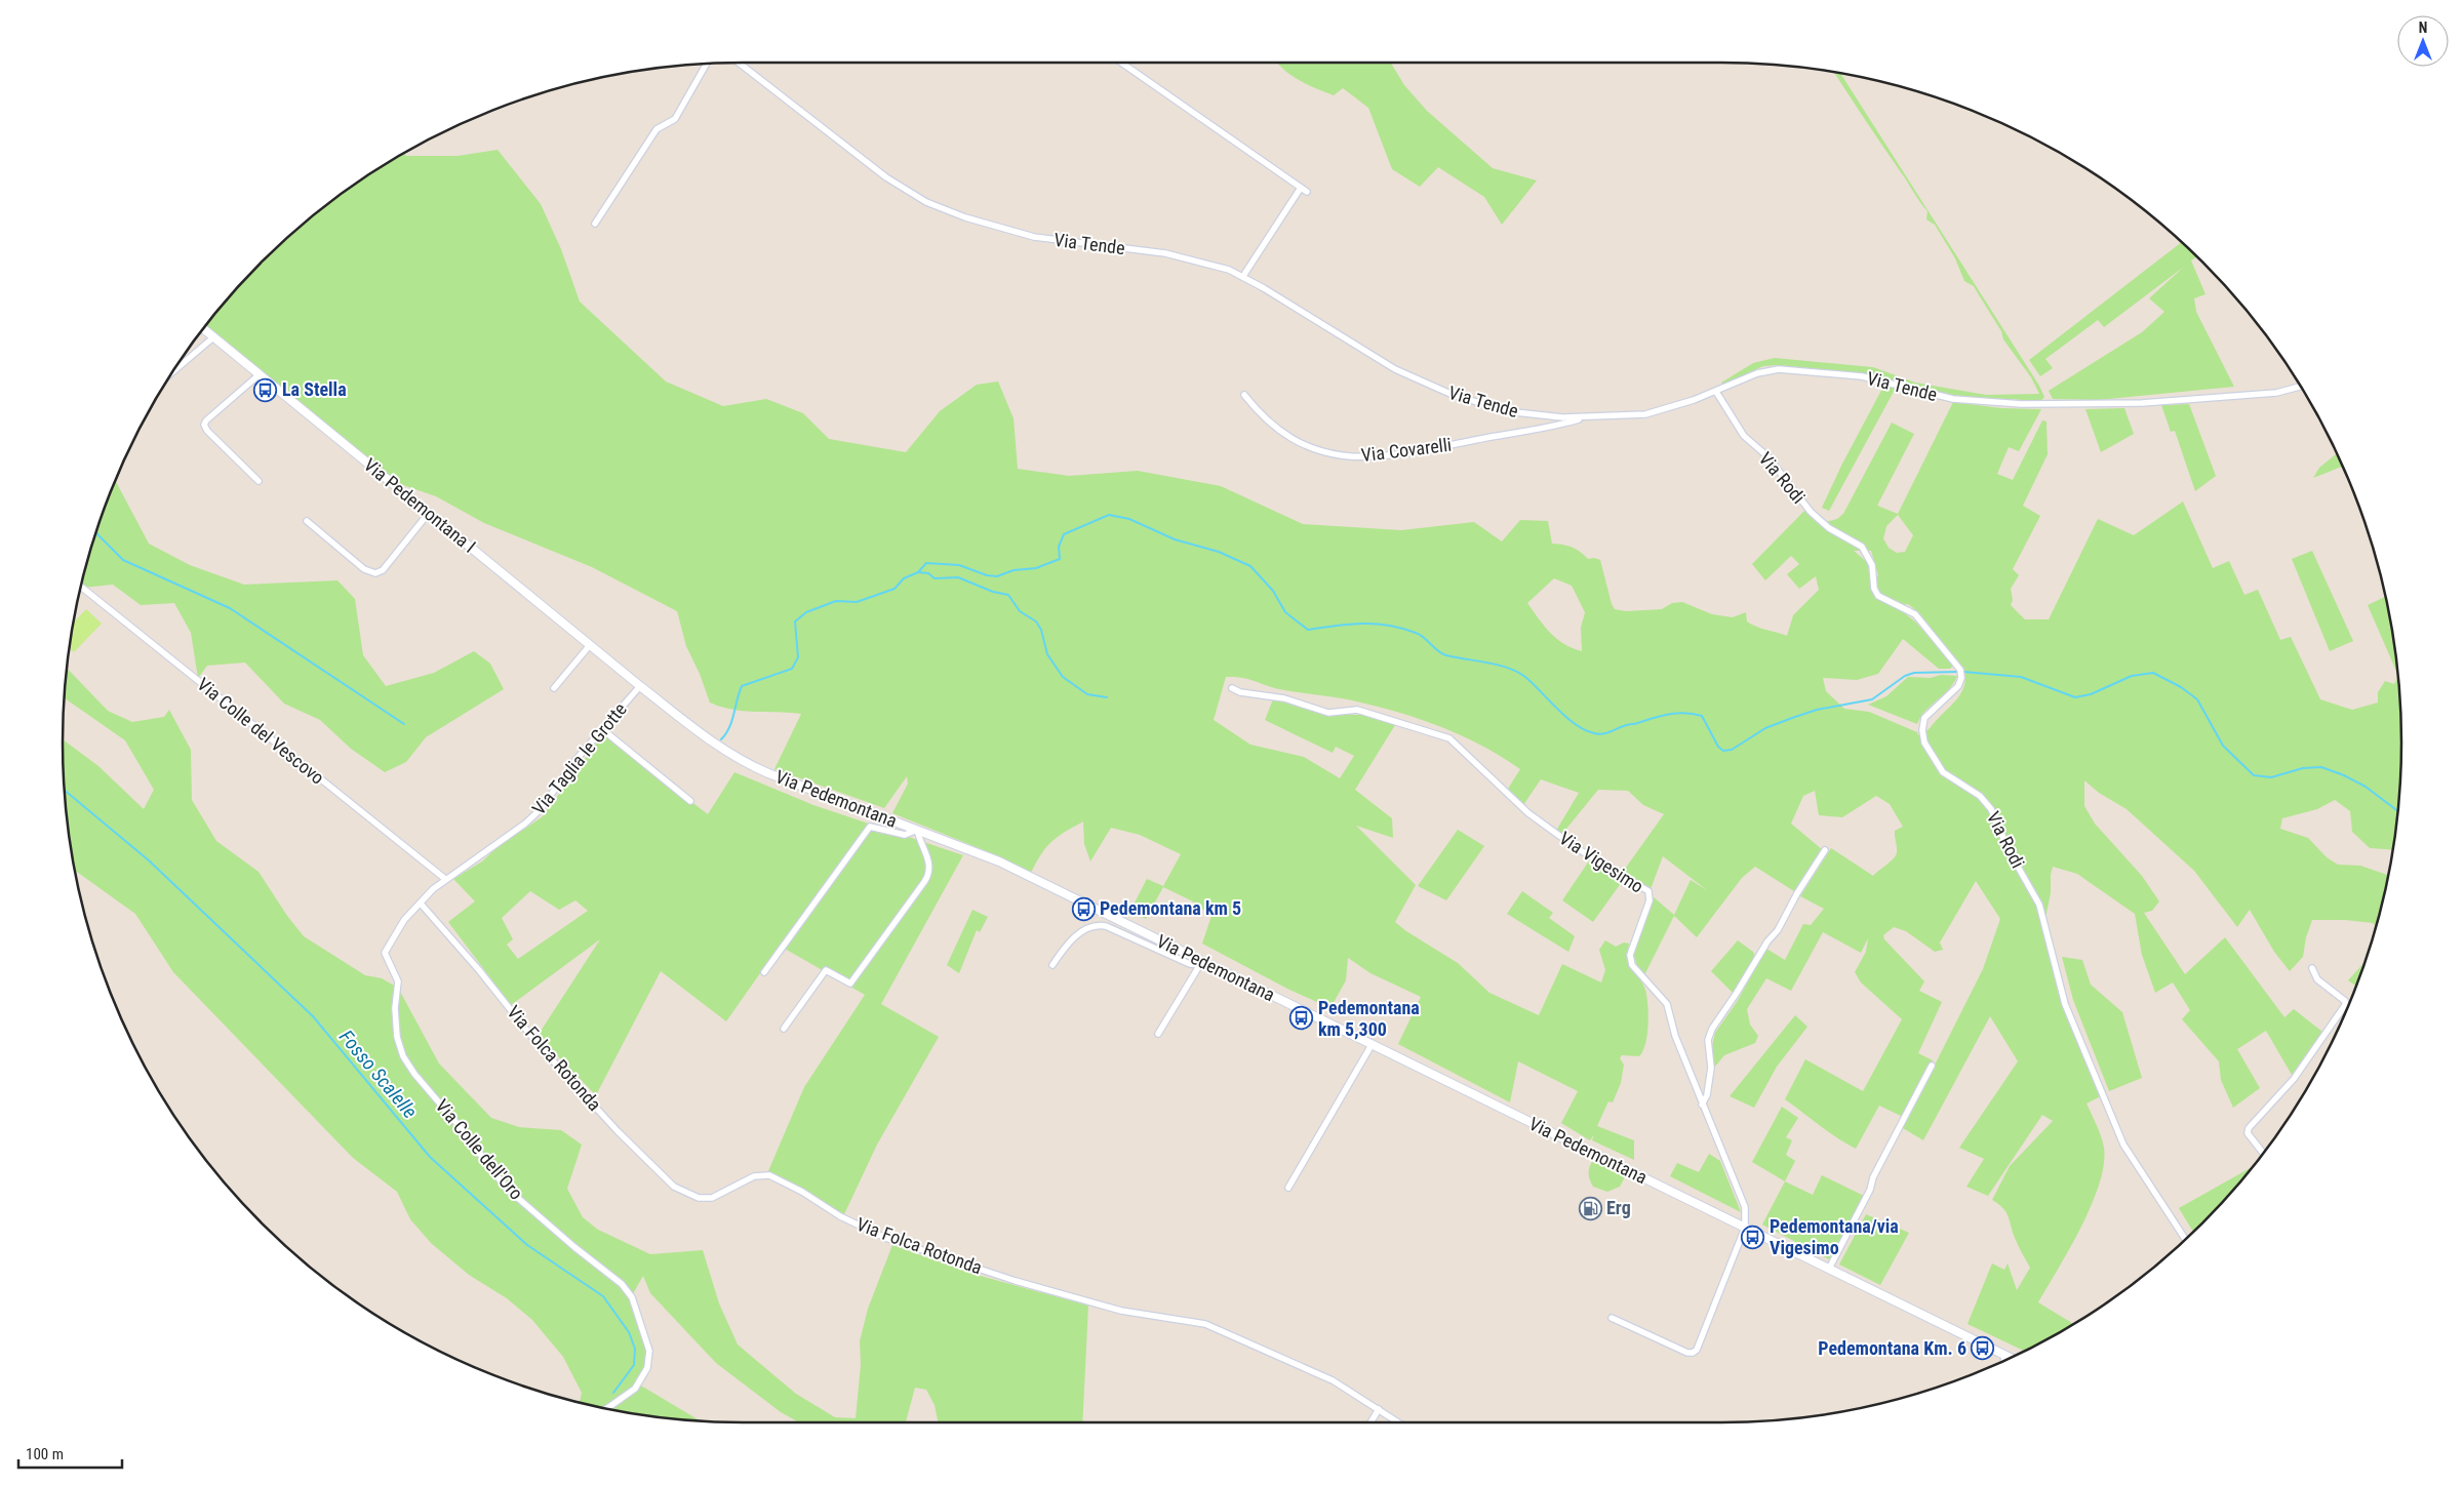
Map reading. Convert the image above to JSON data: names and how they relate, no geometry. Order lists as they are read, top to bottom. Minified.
{"streets":{"street":["Via Tende","Via Covarelli","Via Rodi","Via Pedemontana I","Via Colle del Vescovo","Via Taglia le Grotte","Via Pedemontana","Via Vigesimo","Via Folca Rotonda","Via Colle dell'Oro"]},"crossings":[["Via Tende","Via Covarelli"],["Via Tende","Via Rodi"],["Via Pedemontana I","Via Taglia le Grotte"],["Via Pedemontana I","Via Pedemontana"],["Via Colle del Vescovo","Via Taglia le Grotte"],["Via Taglia le Grotte","Via Pedemontana"],["Via Taglia le Grotte","Via Folca Rotonda"],["Via Taglia le Grotte","Via Colle dell'Oro"],["Via Pedemontana","Via Vigesimo"],["Via Folca Rotonda","Via Colle dell'Oro"]],"water":["Fosso Scalelle"],"places":{"bus stop":["La Stella","Pedemontana km 5","Pedemontana km 5,300","Pedemontana/via Vigesimo","Pedemontana Km. 6"],"fuel station":["Erg"]},"scale_bar":"100 m","north":"top"}
